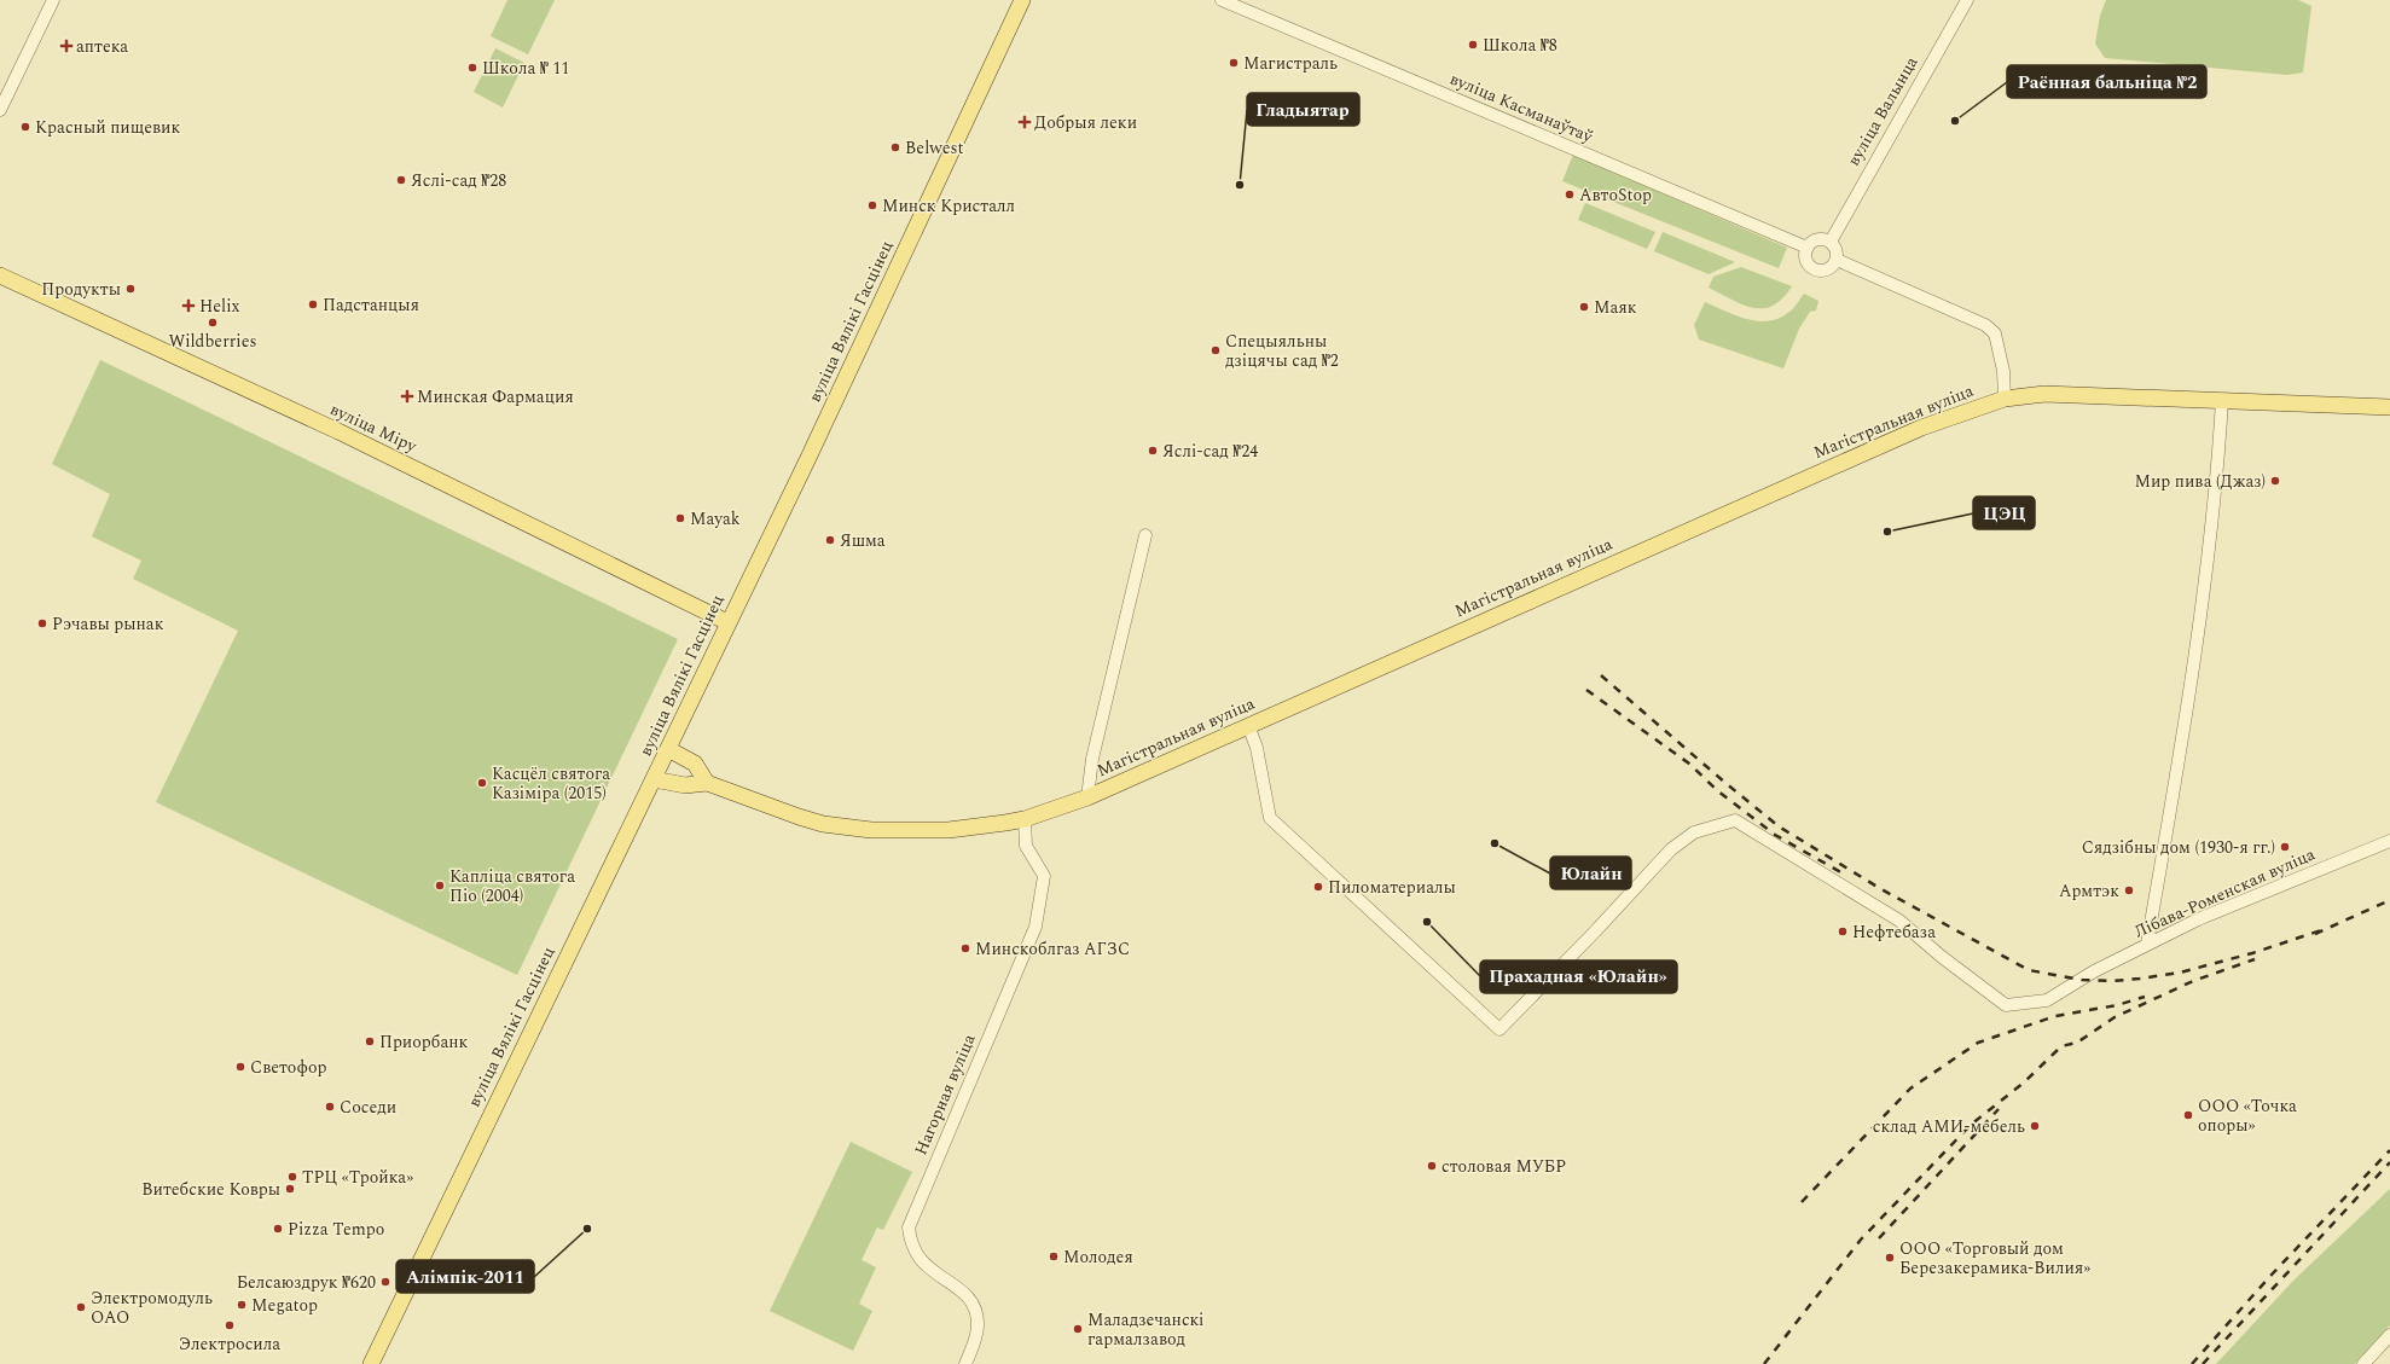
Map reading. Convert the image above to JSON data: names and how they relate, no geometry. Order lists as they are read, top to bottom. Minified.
{"streets":{"main road":["вуліца Вялікі Гасцінец","Магістральная вуліца","вуліца Міру"],"street":["вуліца Касманаўтаў","вуліца Валынца","Лібава-Роменская вуліца","Нагорная вуліца"]},"crossings":[["вуліца Касманаўтаў","вуліца Валынца"],["вуліца Вялікі Гасцінец","вуліца Міру"],["Магістральная вуліца","Лібава-Роменская вуліца"],["Магістральная вуліца","Нагорная вуліца"]],"places":{"other":["Школа №8","Магистраль","Школа № 11","Раённая бальніца №2","Красный пищевик","Belwest","Яслі-сад №28","Гладыятар","АвтоStop","Минск Кристалл","Продукты","Падстанцыя","Маяк","Wildberries","Спецыяльны дзіцячы сад №2","Яслі-сад №24","Мир пива (Джаз)","Mayak","ЦЭЦ","Яшма","Рэчавы рынак","Касцёл святога Казіміра (2015)","Юлайн","Сядзібны дом (1930-я гг.)","Капліца святога Піо (2004)","Пиломатериалы","Армтэк","Прахадная «Юлайн»","Нефтебаза","Минскоблгаз АГЗС","Приорбанк","Светофор","Соседи","ООО «Точка опоры»","склад АМИ-мебель","столовая МУБР","ТРЦ «Тройка»","Витебские Ковры","Pizza Tempo","Алімпік-2011","Молодея","ООО «Торговый дом Березакерамика-Вилия»","Белсаюздрук №620","Megatop","Электромодуль ОАО","Электросила","Маладзечанскі гармалзавод"],"health":["аптека","Добрыя леки","Helix","Минская Фармация"]}}
